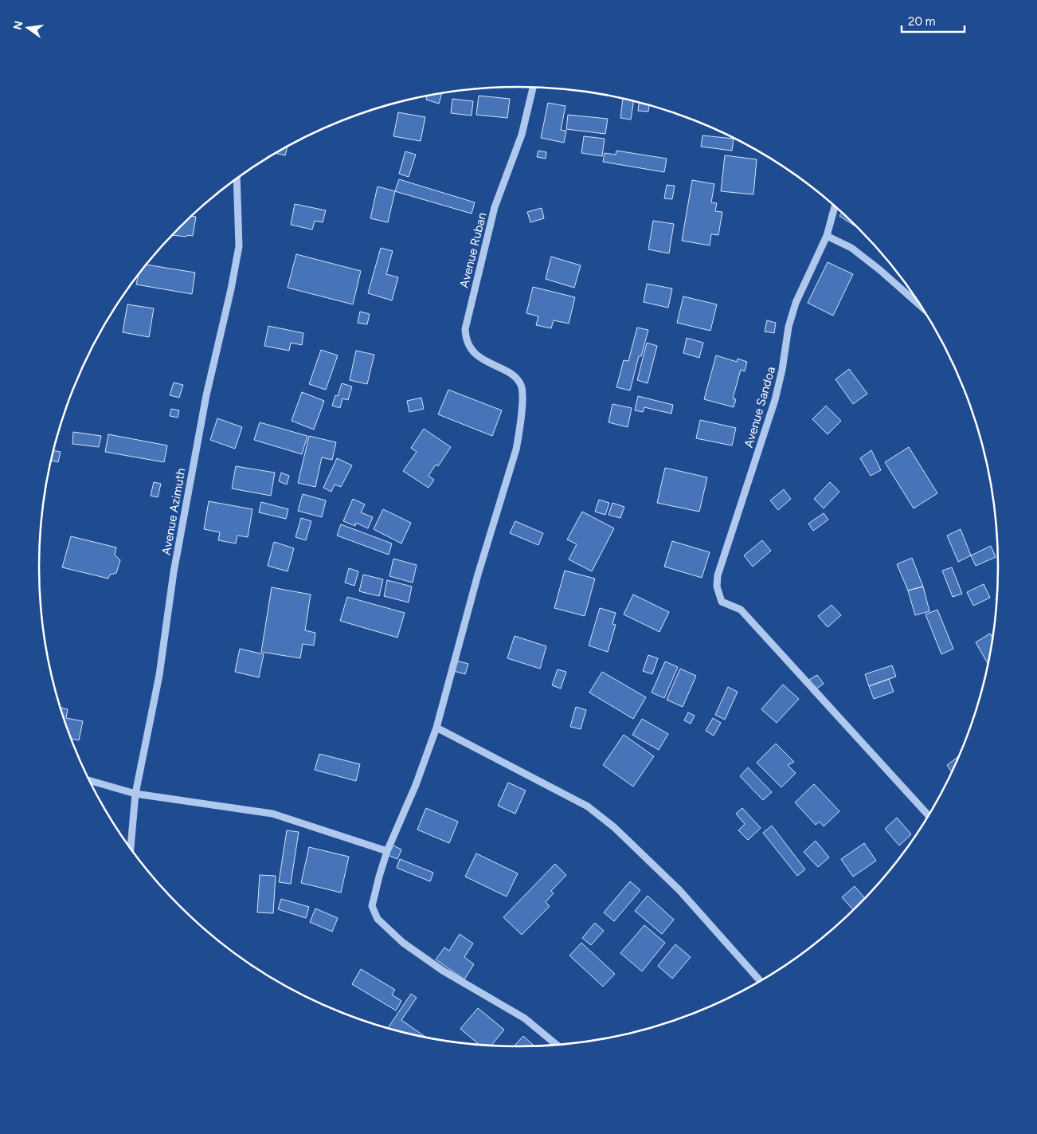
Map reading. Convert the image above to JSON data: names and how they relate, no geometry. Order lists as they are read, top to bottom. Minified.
{"streets":{"street":["Avenue Ruban","Avenue Sandoa","Avenue Azimuth"]},"scale_bar":"20 m","north":"left"}
